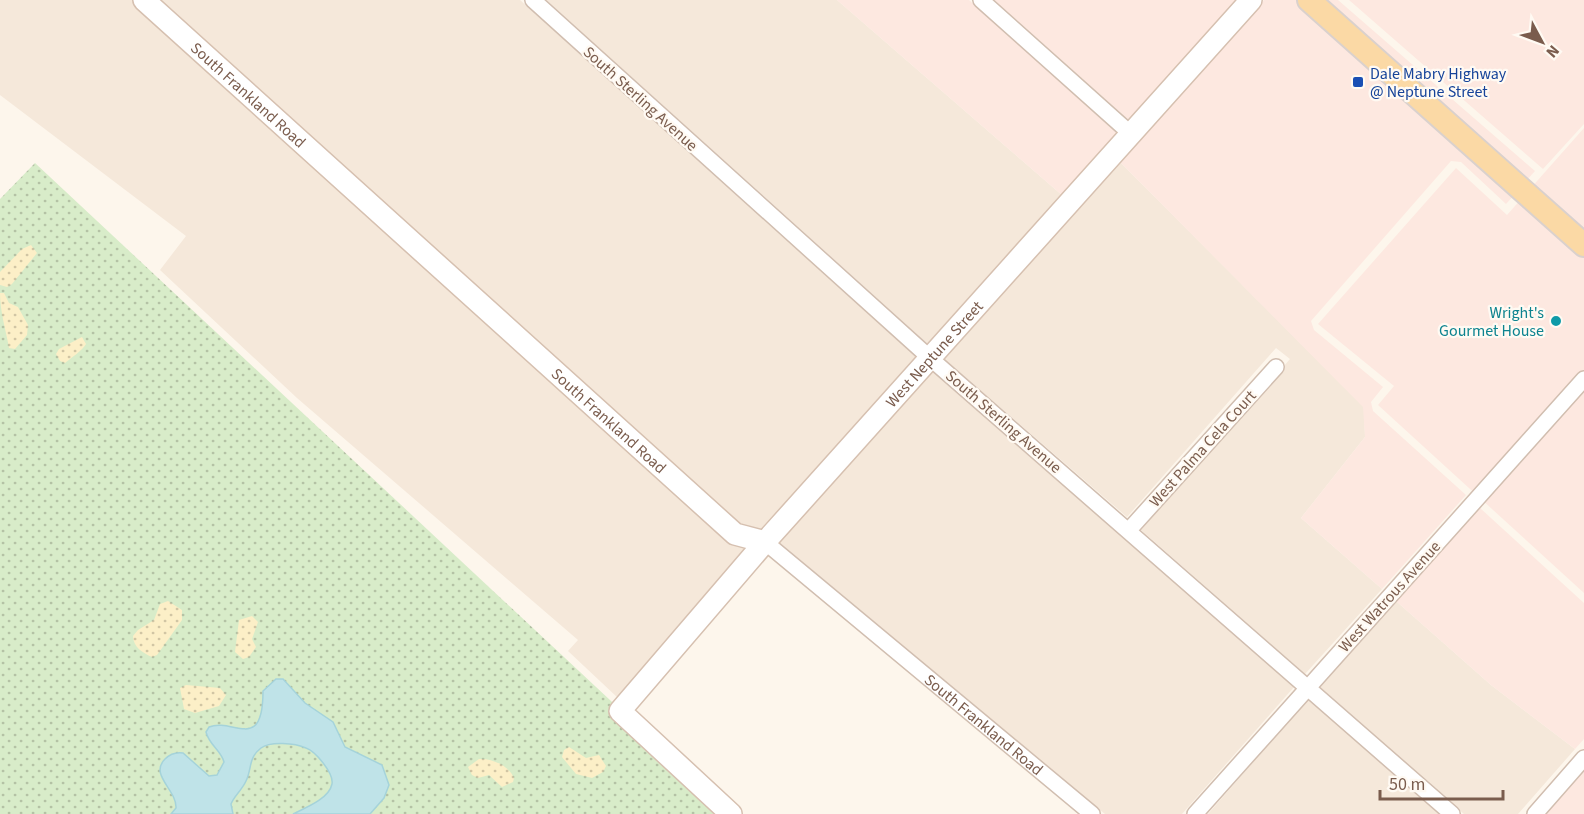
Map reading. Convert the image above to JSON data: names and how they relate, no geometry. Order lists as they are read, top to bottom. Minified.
{"streets":{"street":["South Frankland Road","South Sterling Avenue","West Neptune Street","West Palma Cela Court","West Watrous Avenue"]},"crossings":[["South Frankland Road","West Neptune Street"],["South Sterling Avenue","West Neptune Street"],["South Sterling Avenue","West Palma Cela Court"],["South Sterling Avenue","West Watrous Avenue"]],"places":{"transit":["Dale Mabry Highway @ Neptune Street"],"other":["Wright's Gourmet House"]},"scale_bar":"50 m","north":"bottom right"}
